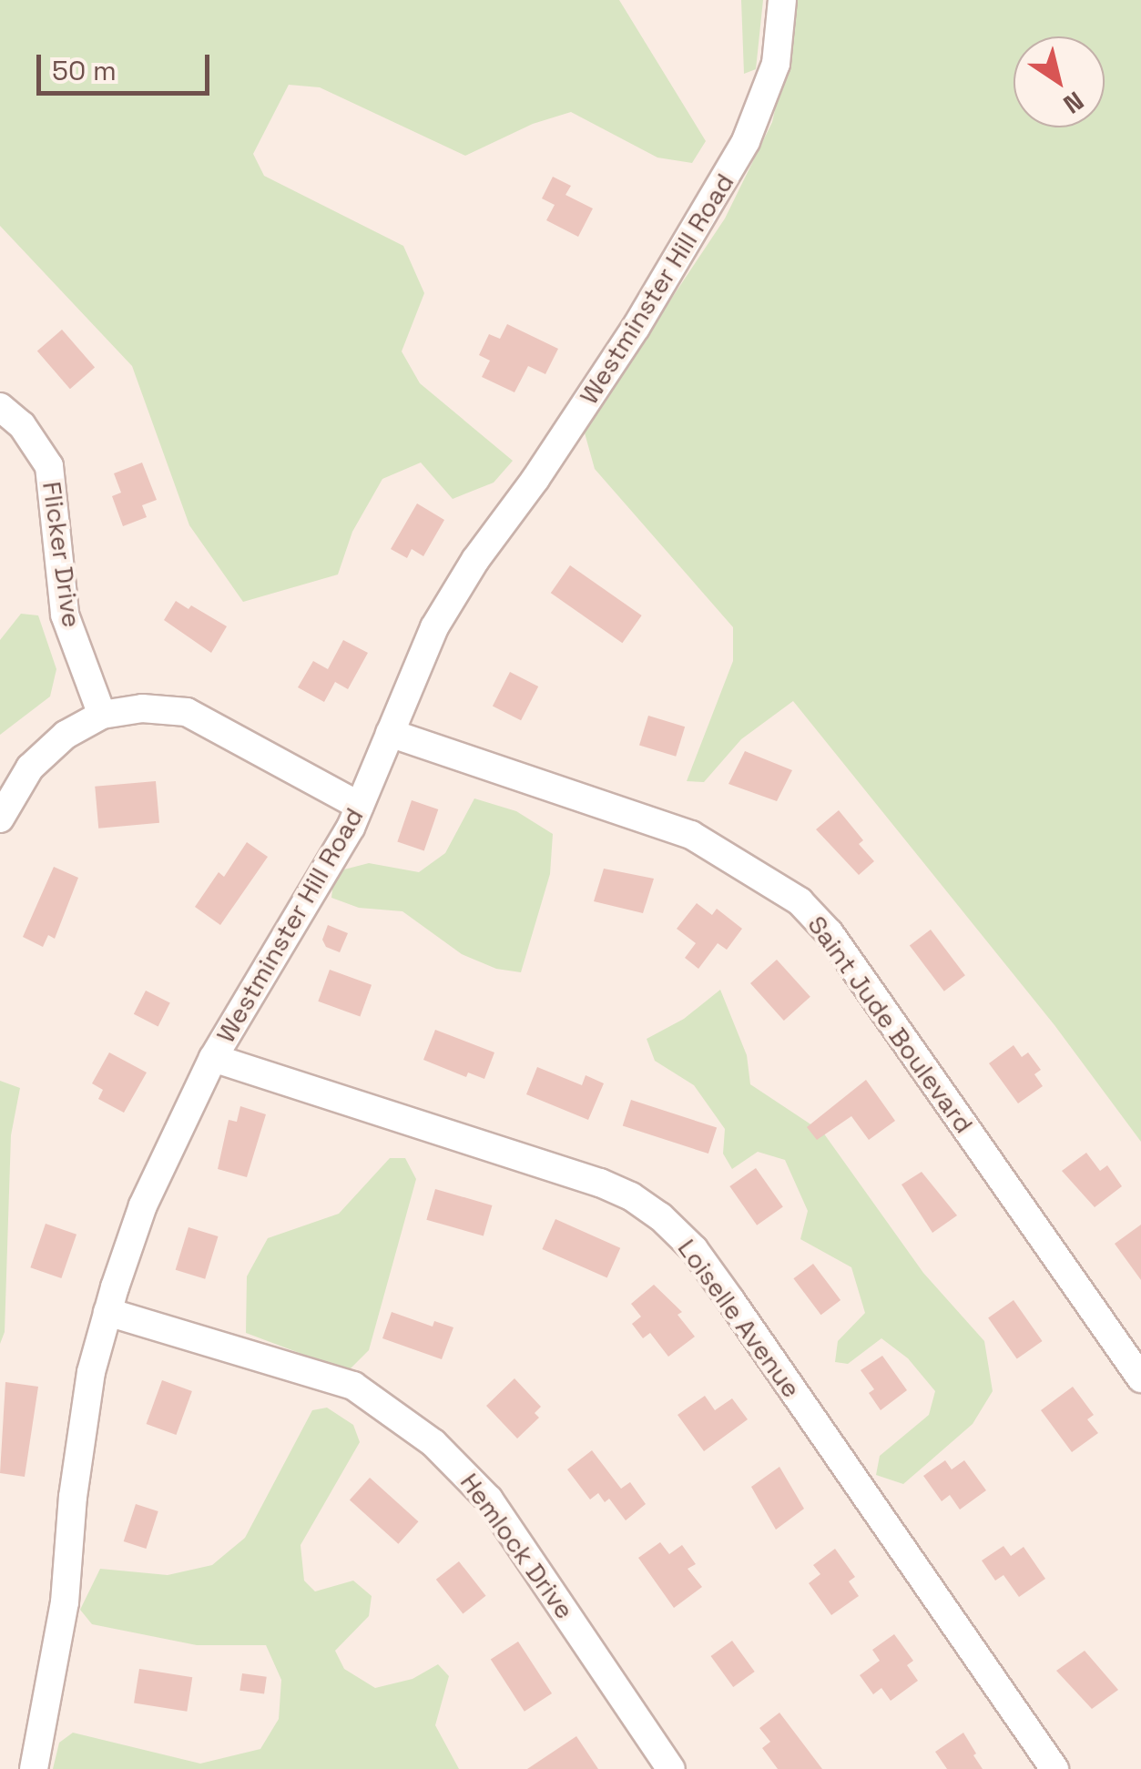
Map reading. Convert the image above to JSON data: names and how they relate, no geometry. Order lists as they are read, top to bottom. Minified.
{"streets":{"street":["Westminster Hill Road","Flicker Drive","Saint Jude Boulevard","Loiselle Avenue","Hemlock Drive"]},"crossings":[["Westminster Hill Road","Saint Jude Boulevard"],["Westminster Hill Road","Loiselle Avenue"],["Westminster Hill Road","Hemlock Drive"]],"scale_bar":"50 m","north":"bottom right"}
